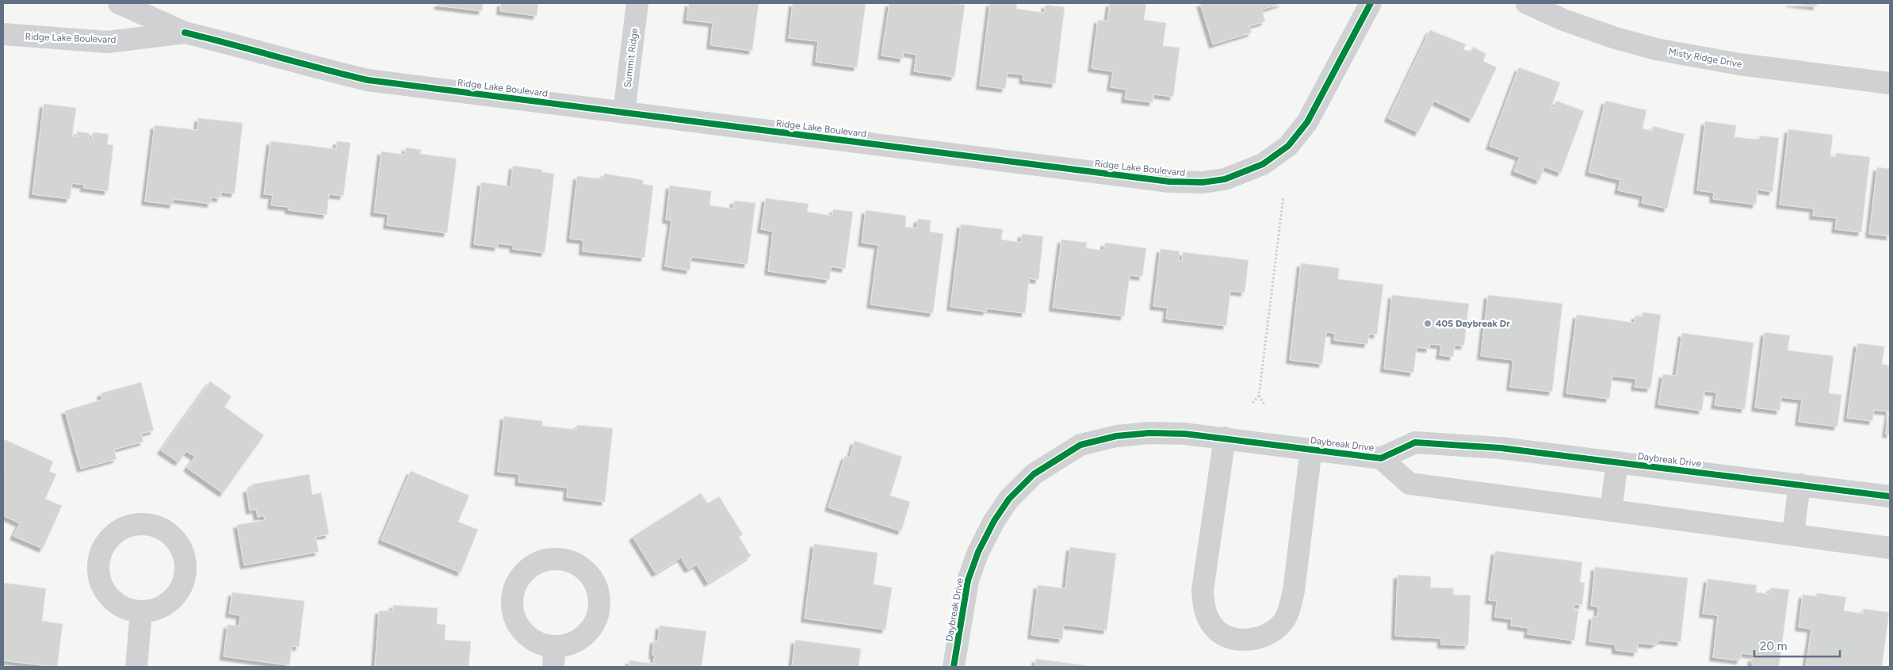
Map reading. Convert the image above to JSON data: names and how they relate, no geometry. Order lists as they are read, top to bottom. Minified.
{"streets":{"street":["Ridge Lake Boulevard","Summit Ridge","Misty Ridge Drive","Daybreak Drive"]},"crossings":[["Ridge Lake Boulevard","Summit Ridge"]],"places":["405 Daybreak Dr"],"scale_bar":"20 m"}
